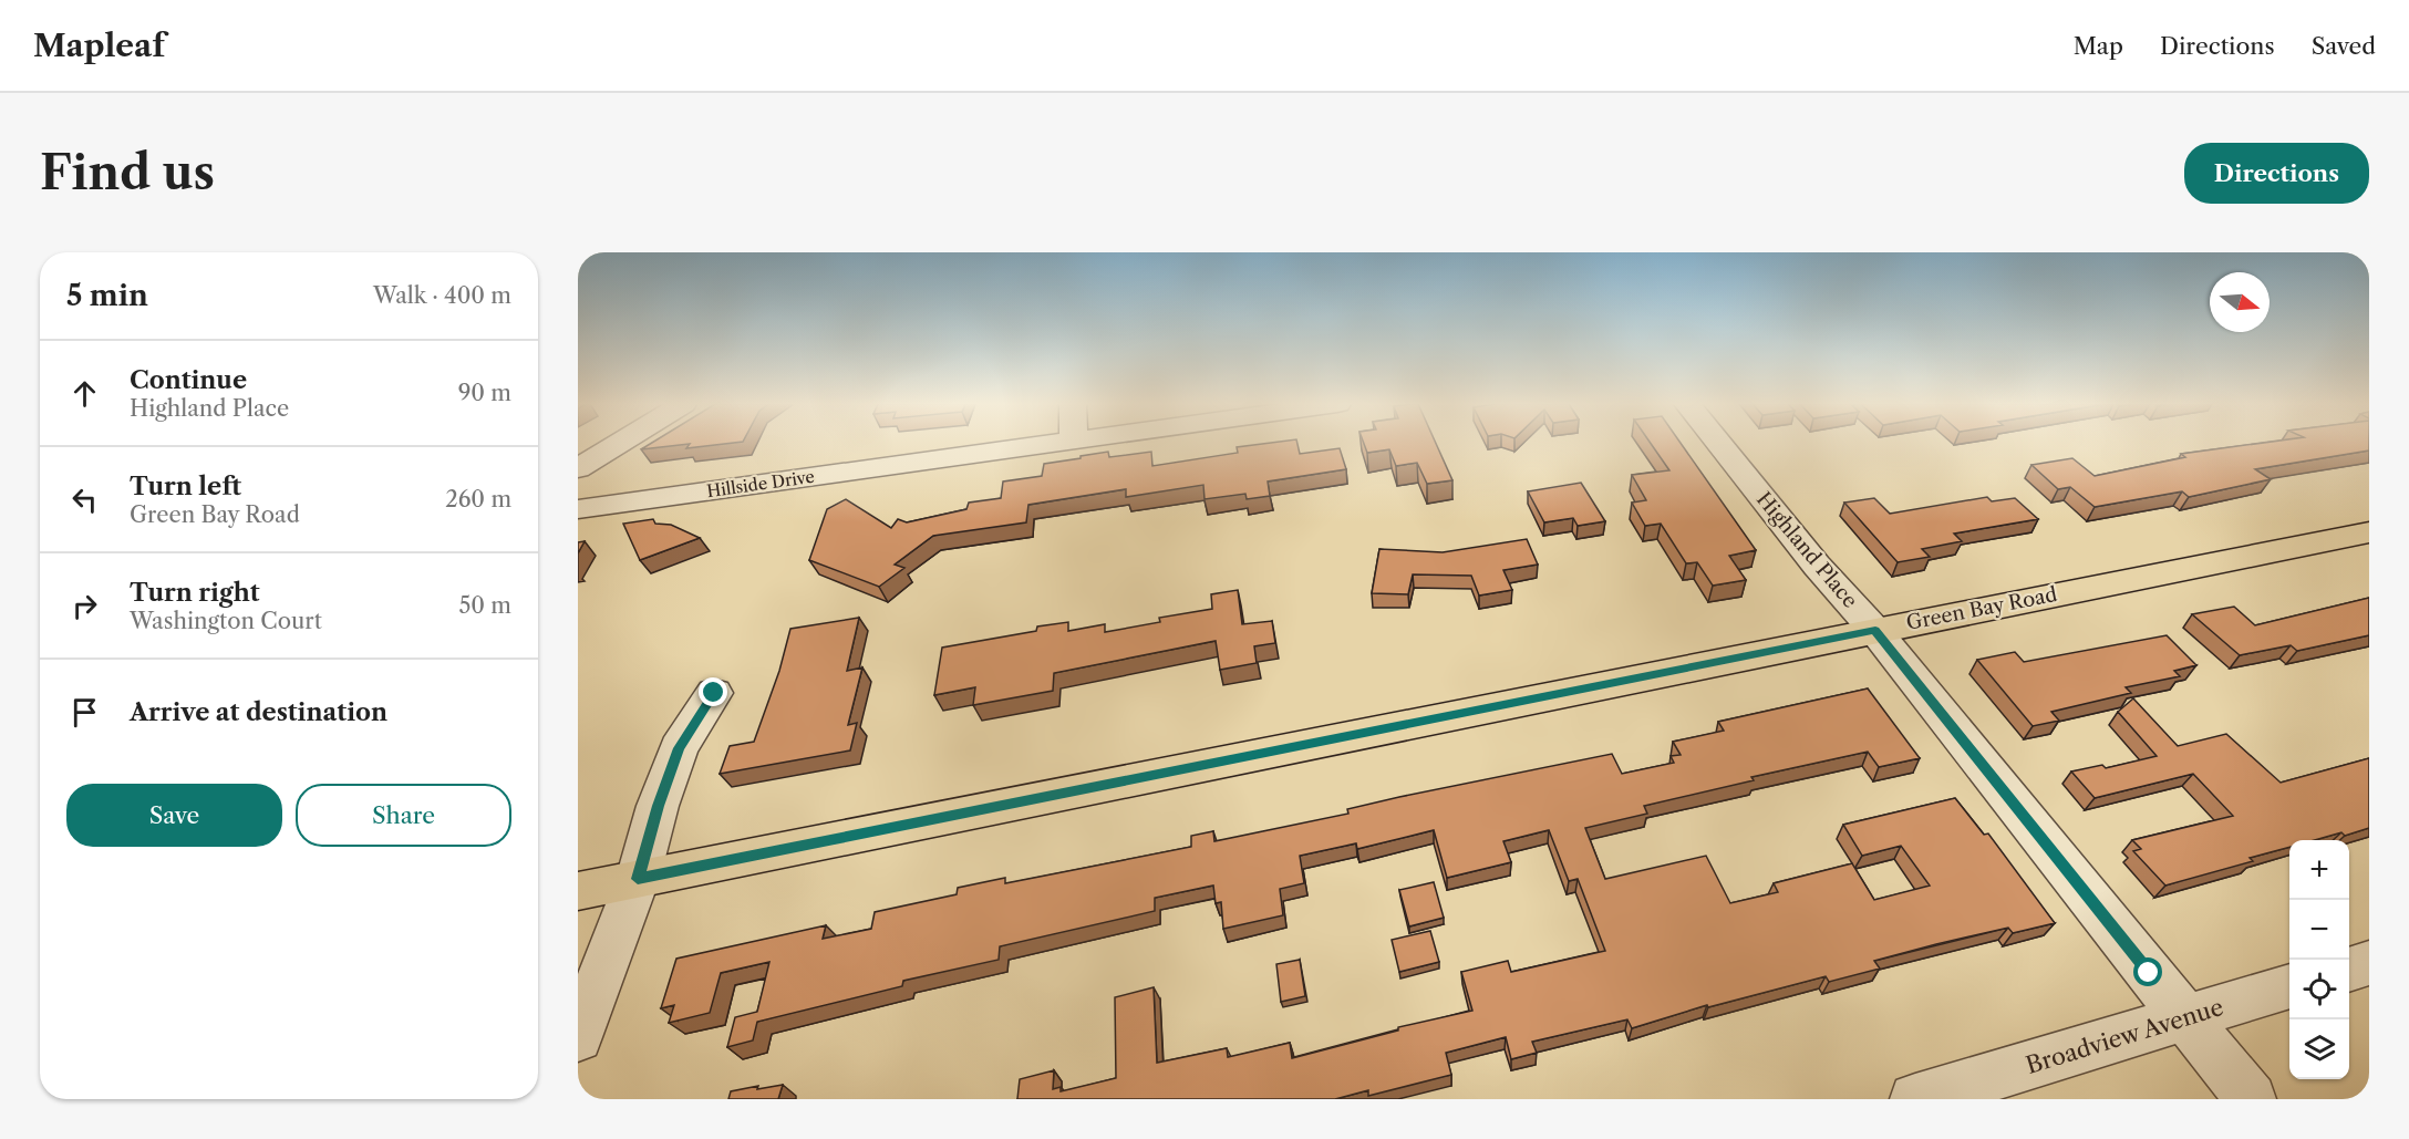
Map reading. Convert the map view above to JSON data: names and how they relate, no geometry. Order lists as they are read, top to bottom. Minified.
{"streets":{"main road":["Green Bay Road"],"street":["Hillside Drive","Highland Place","Broadview Avenue"]},"crossings":[["Highland Place","Green Bay Road"],["Highland Place","Broadview Avenue"]],"north":"right","page":{"header":"Mapleaf","nav":["Map","Directions","Saved"],"buttons":["Directions",["Save","Share"]],"title":"Find us","heading":["5 min","Walk · 400 m"],"list":[["Continue","Highland Place","90 m"],["Turn left","Green Bay Road","260 m"],["Turn right","Washington Court","50 m"],"Arrive at destination"],"map_buttons":["+","−"]}}
